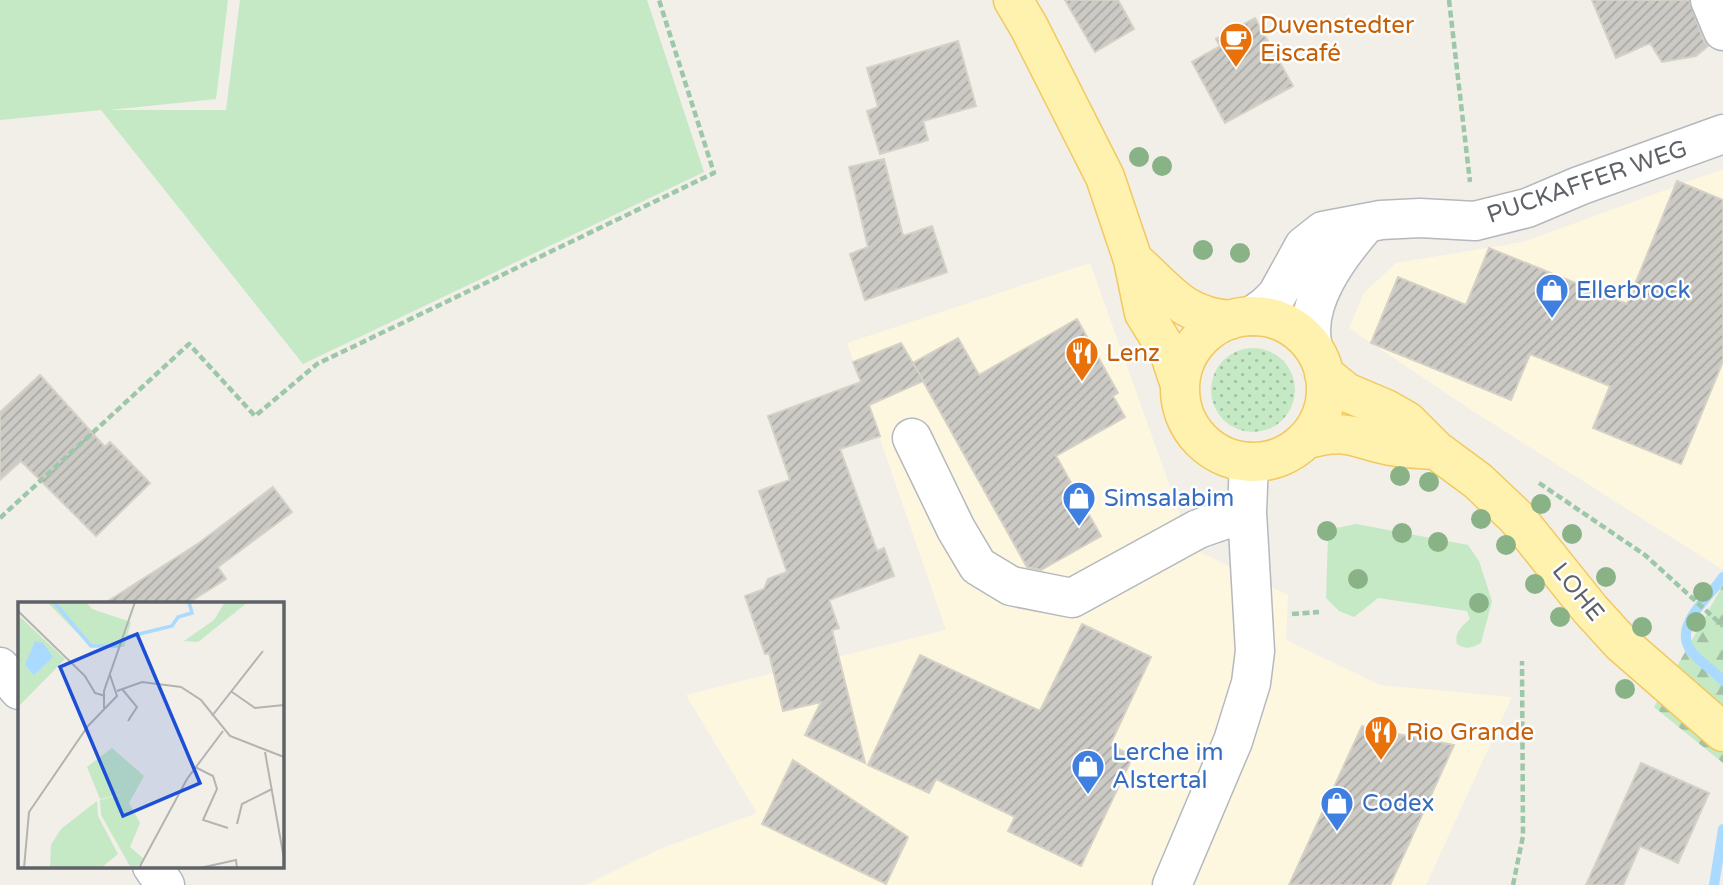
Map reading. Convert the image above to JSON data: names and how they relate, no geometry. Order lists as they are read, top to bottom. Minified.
{"streets":{"main road":["LOHE"],"street":["PUCKAFFER WEG"]},"crossings":[["PUCKAFFER WEG","LOHE"]],"places":{"cafe":["Duvenstedter Eiscafé"],"shop":["Ellerbrock","Simsalabim","Lerche im Alstertal","Codex"],"restaurant":["Lenz","Rio Grande"]}}
